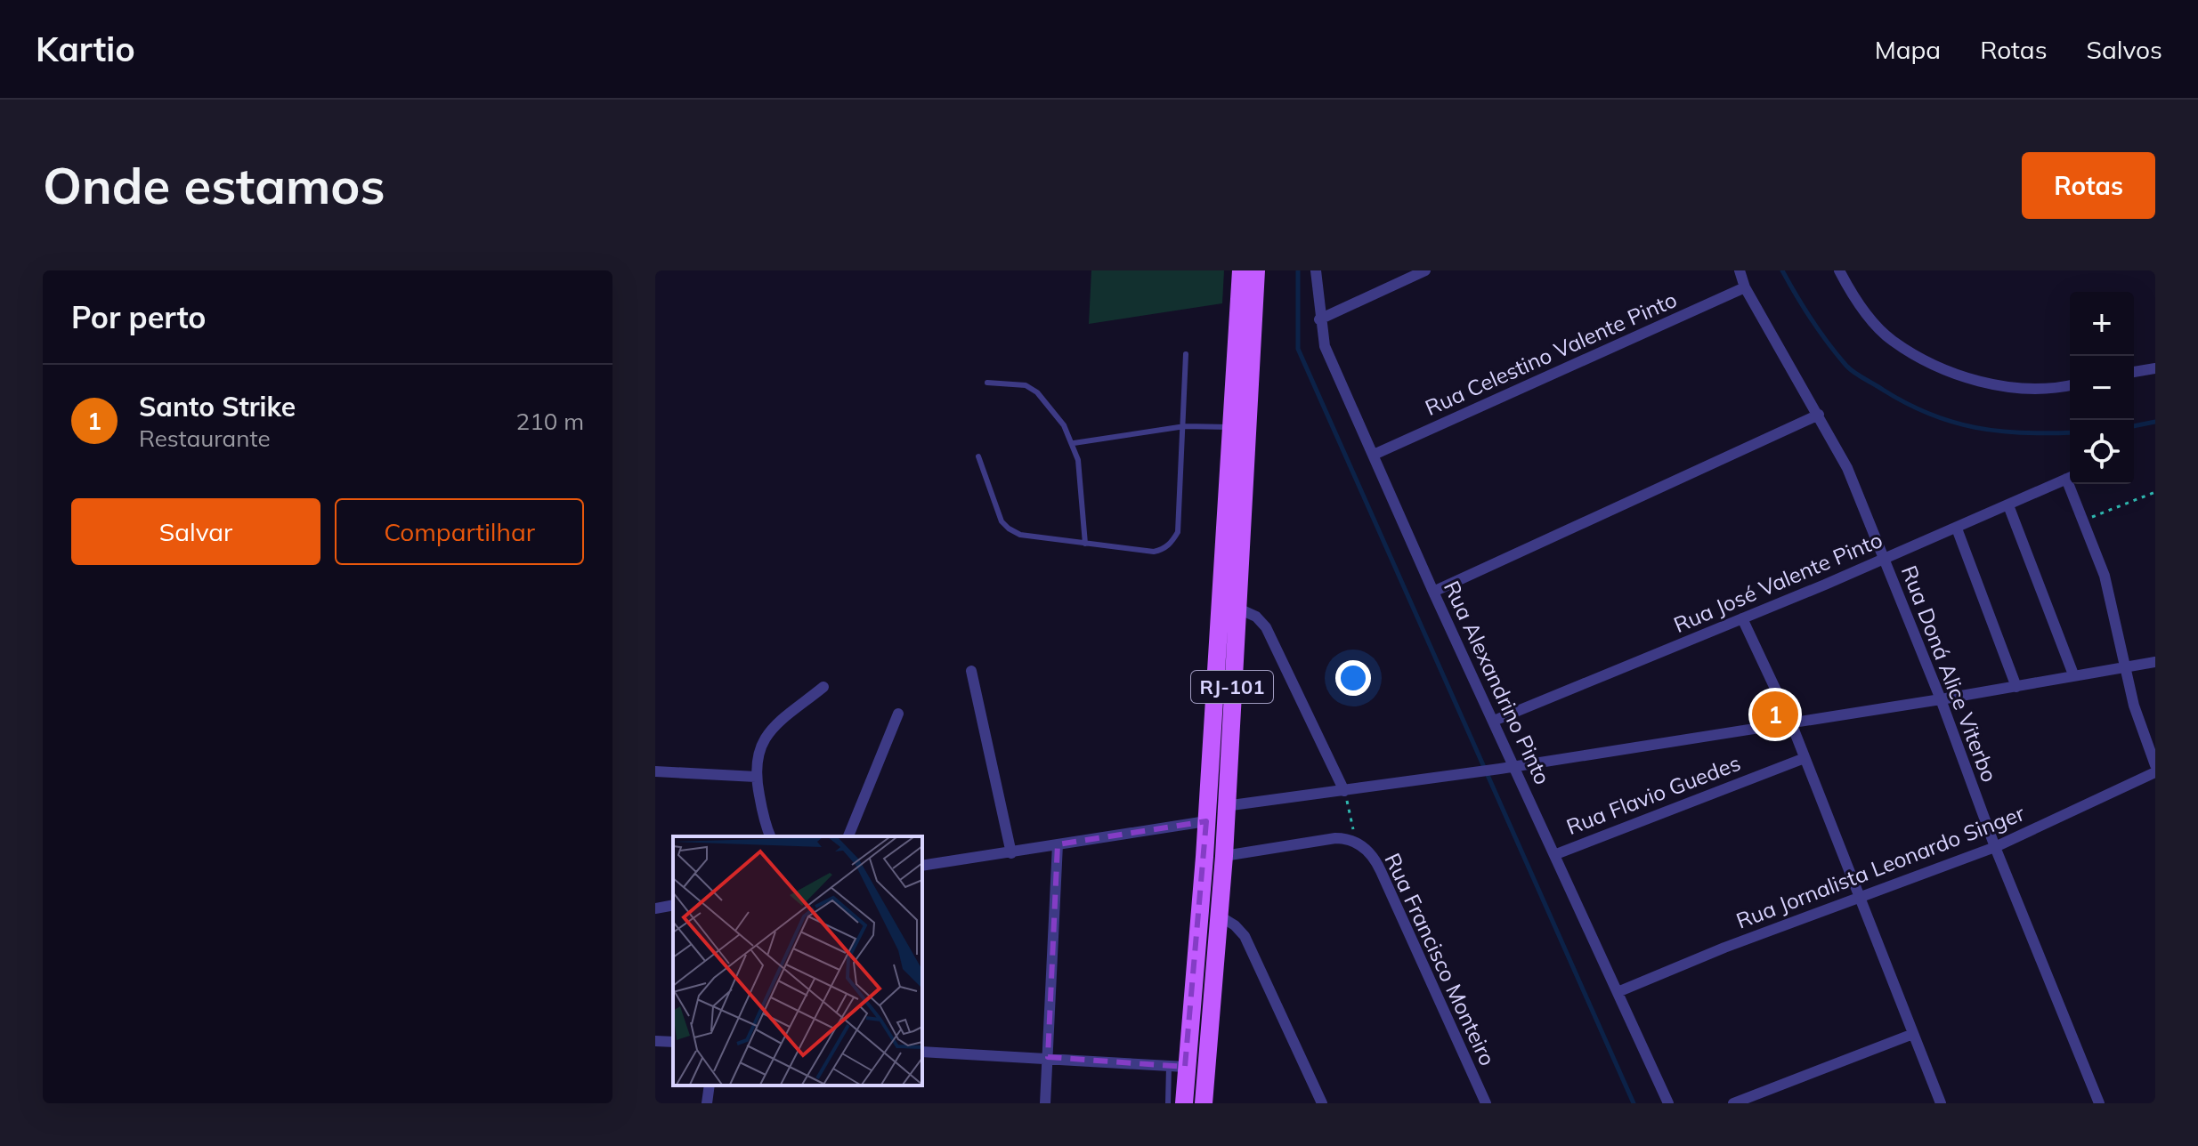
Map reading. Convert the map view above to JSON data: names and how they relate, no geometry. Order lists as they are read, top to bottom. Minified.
{"streets":{"main road":["RJ-101"],"street":["Rua Celestino Valente Pinto","Rua José Valente Pinto","Rua Doná Alice Viterbo","Rua Alexandrino Pinto","Rua Flavio Guedes","Rua Jornalista Leonardo Singer","Rua Francisco Monteiro"]},"crossings":[["Rua Celestino Valente Pinto","Rua Doná Alice Viterbo"],["Rua Celestino Valente Pinto","Rua Alexandrino Pinto"],["Rua José Valente Pinto","Rua Doná Alice Viterbo"],["Rua José Valente Pinto","Rua Alexandrino Pinto"],["Rua Doná Alice Viterbo","Rua Jornalista Leonardo Singer"],["Rua Alexandrino Pinto","Rua Flavio Guedes"],["Rua Alexandrino Pinto","Rua Jornalista Leonardo Singer"],["RJ-101","Rua Francisco Monteiro"]],"page":{"header":"Kartio","nav":["Mapa","Rotas","Salvos"],"buttons":["Rotas",["Salvar","Compartilhar"]],"title":"Onde estamos","heading":"Por perto","map_buttons":["+","−"],"list":[{"mark":"1","name":"Santo Strike","note":"Restaurante","value":"210 m"}],"pins":"1"}}
